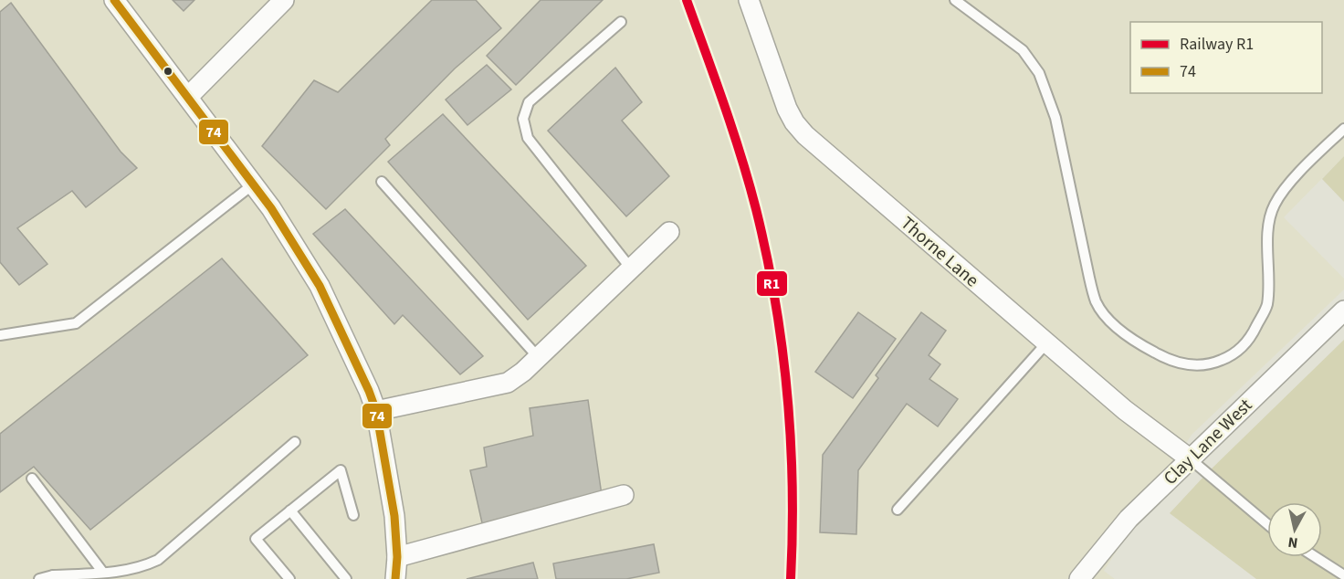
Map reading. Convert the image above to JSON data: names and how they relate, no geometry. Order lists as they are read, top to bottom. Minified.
{"streets":{"street":["Thorne Lane","Clay Lane West"]},"crossings":[["Thorne Lane","Clay Lane West"]],"lines":["rail line R1","transit line 74"],"legend":["Railway R1","74"],"north":"bottom"}
